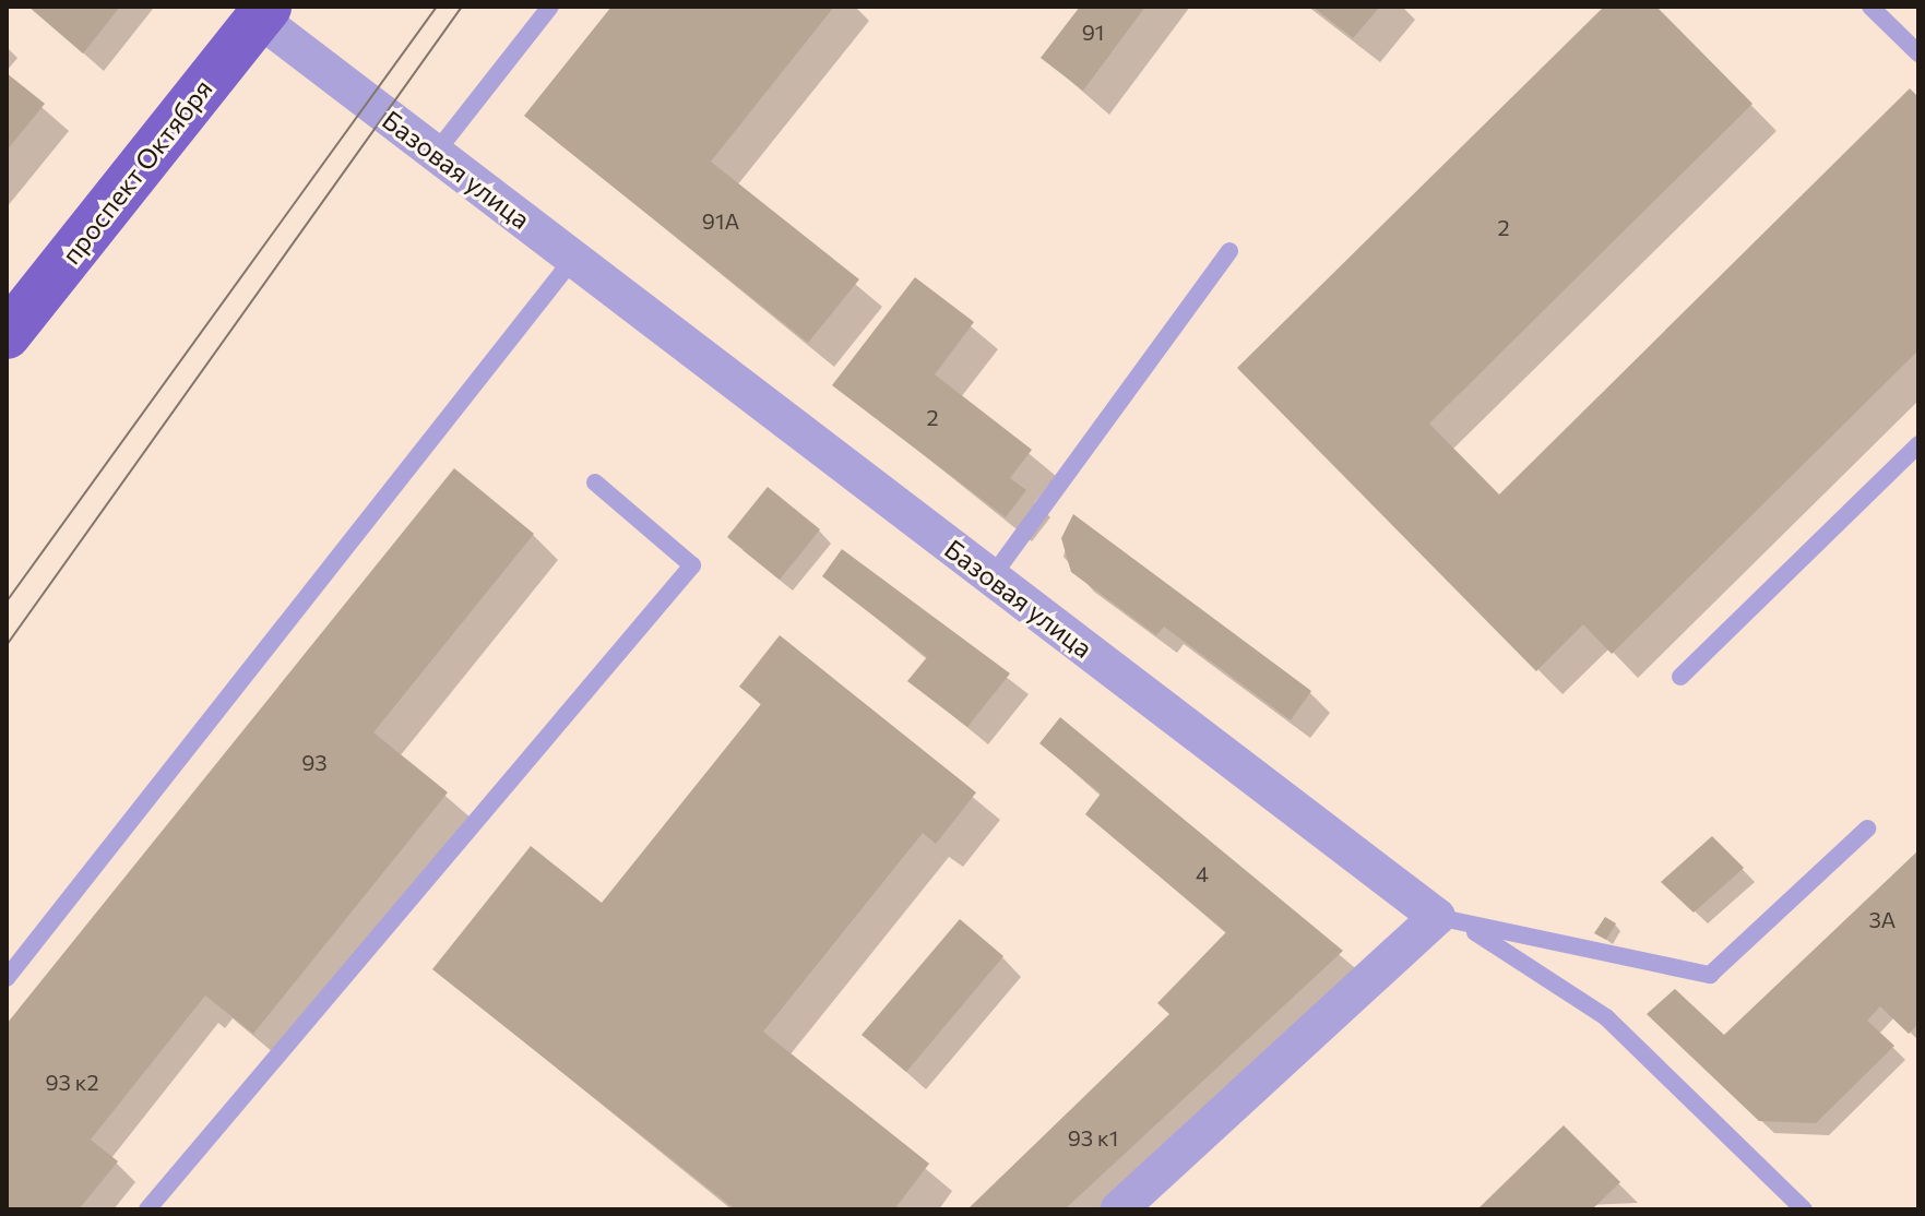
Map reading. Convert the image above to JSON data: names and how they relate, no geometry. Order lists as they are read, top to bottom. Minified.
{"streets":{"main road":["проспект Октября"],"street":["Базовая улица"]},"crossings":[["Базовая улица","проспект Октября"]],"house_numbers":["91","91А","2","2","93","4","3А","93 к2","93 к1"]}
